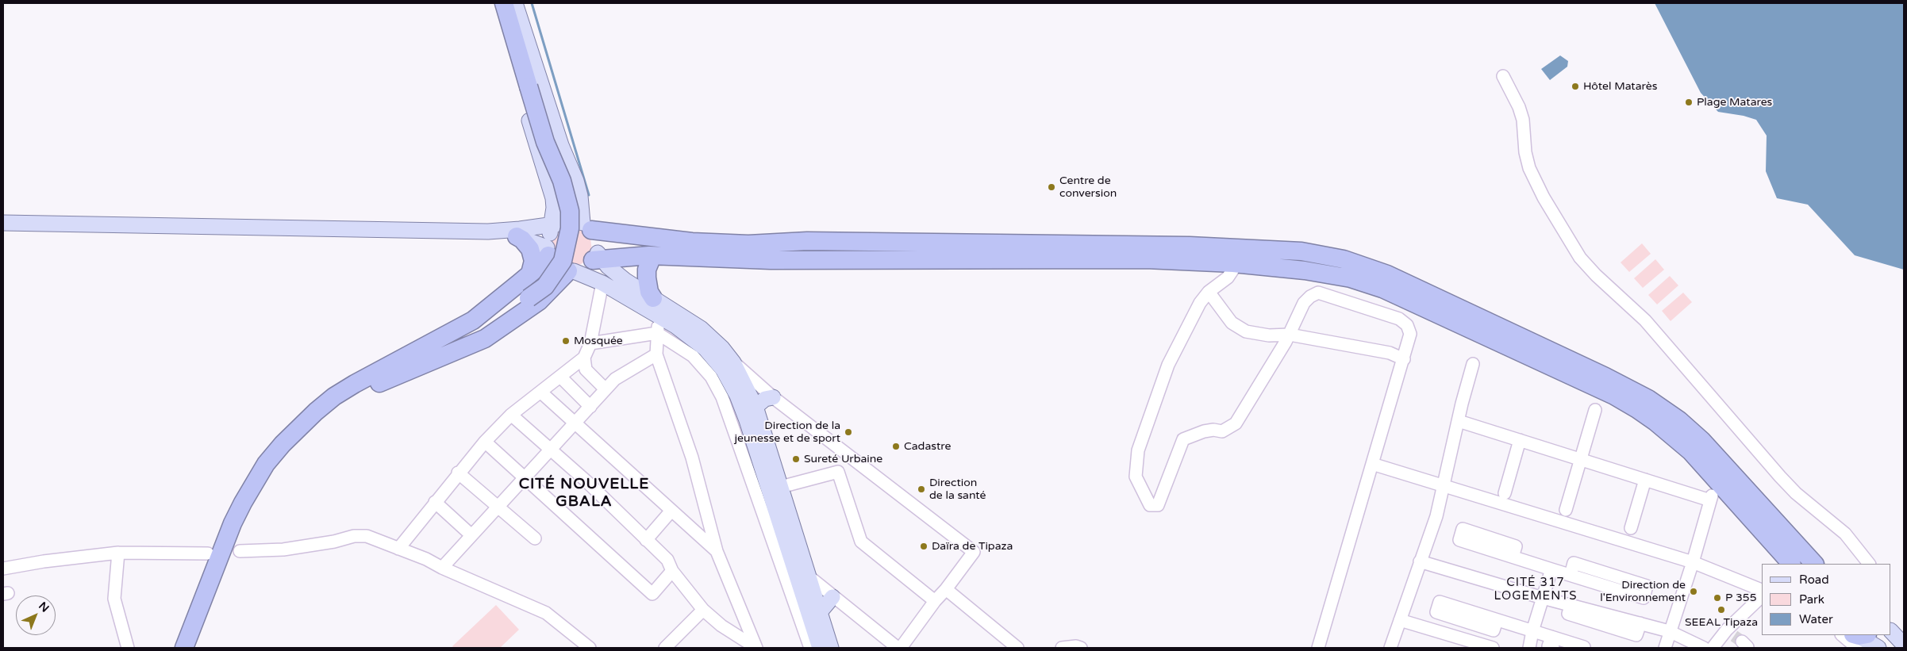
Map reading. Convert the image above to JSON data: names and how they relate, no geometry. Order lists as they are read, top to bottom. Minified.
{"districts":["CITÉ NOUVELLE GBALA","CITÉ 317 LOGEMENTS"],"places":["Hôtel Matarès","Plage Matares","Centre de conversion","Mosquée","Direction de la jeunesse et de sport","Cadastre","Sureté Urbaine","Direction de la santé","Daïra de Tipaza","Direction de l'Environnement","P 355","SEEAL Tipaza"],"legend":["Road","Park","Water"],"north":"top right"}
